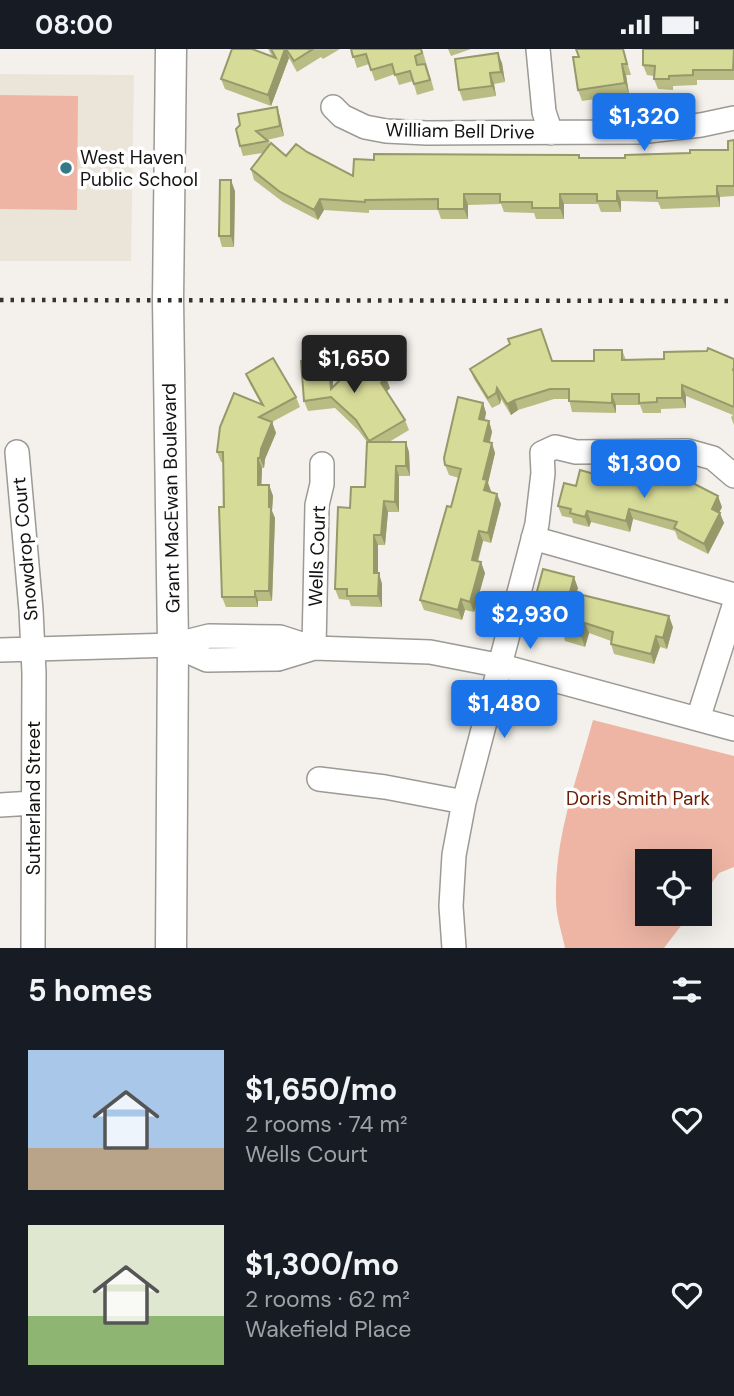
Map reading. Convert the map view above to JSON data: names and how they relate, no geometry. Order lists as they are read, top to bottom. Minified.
{"streets":{"main road":["Grant MacEwan Boulevard"],"street":["William Bell Drive","Snowdrop Court","Wells Court","Sutherland Street"]},"crossings":[["Snowdrop Court","Sutherland Street"]],"parks":["Doris Smith Park"],"places":["West Haven Public School"],"page":{"status":"08:00","price":["$1,320","$1,650","$1,300","$2,930","$1,480"],"heading":"5 homes","list":[{"name":"$1,650/mo","note":"2 rooms · 74 m² · Wells Court"},{"name":"$1,300/mo","note":"2 rooms · 62 m² · Wakefield Place"}]}}
